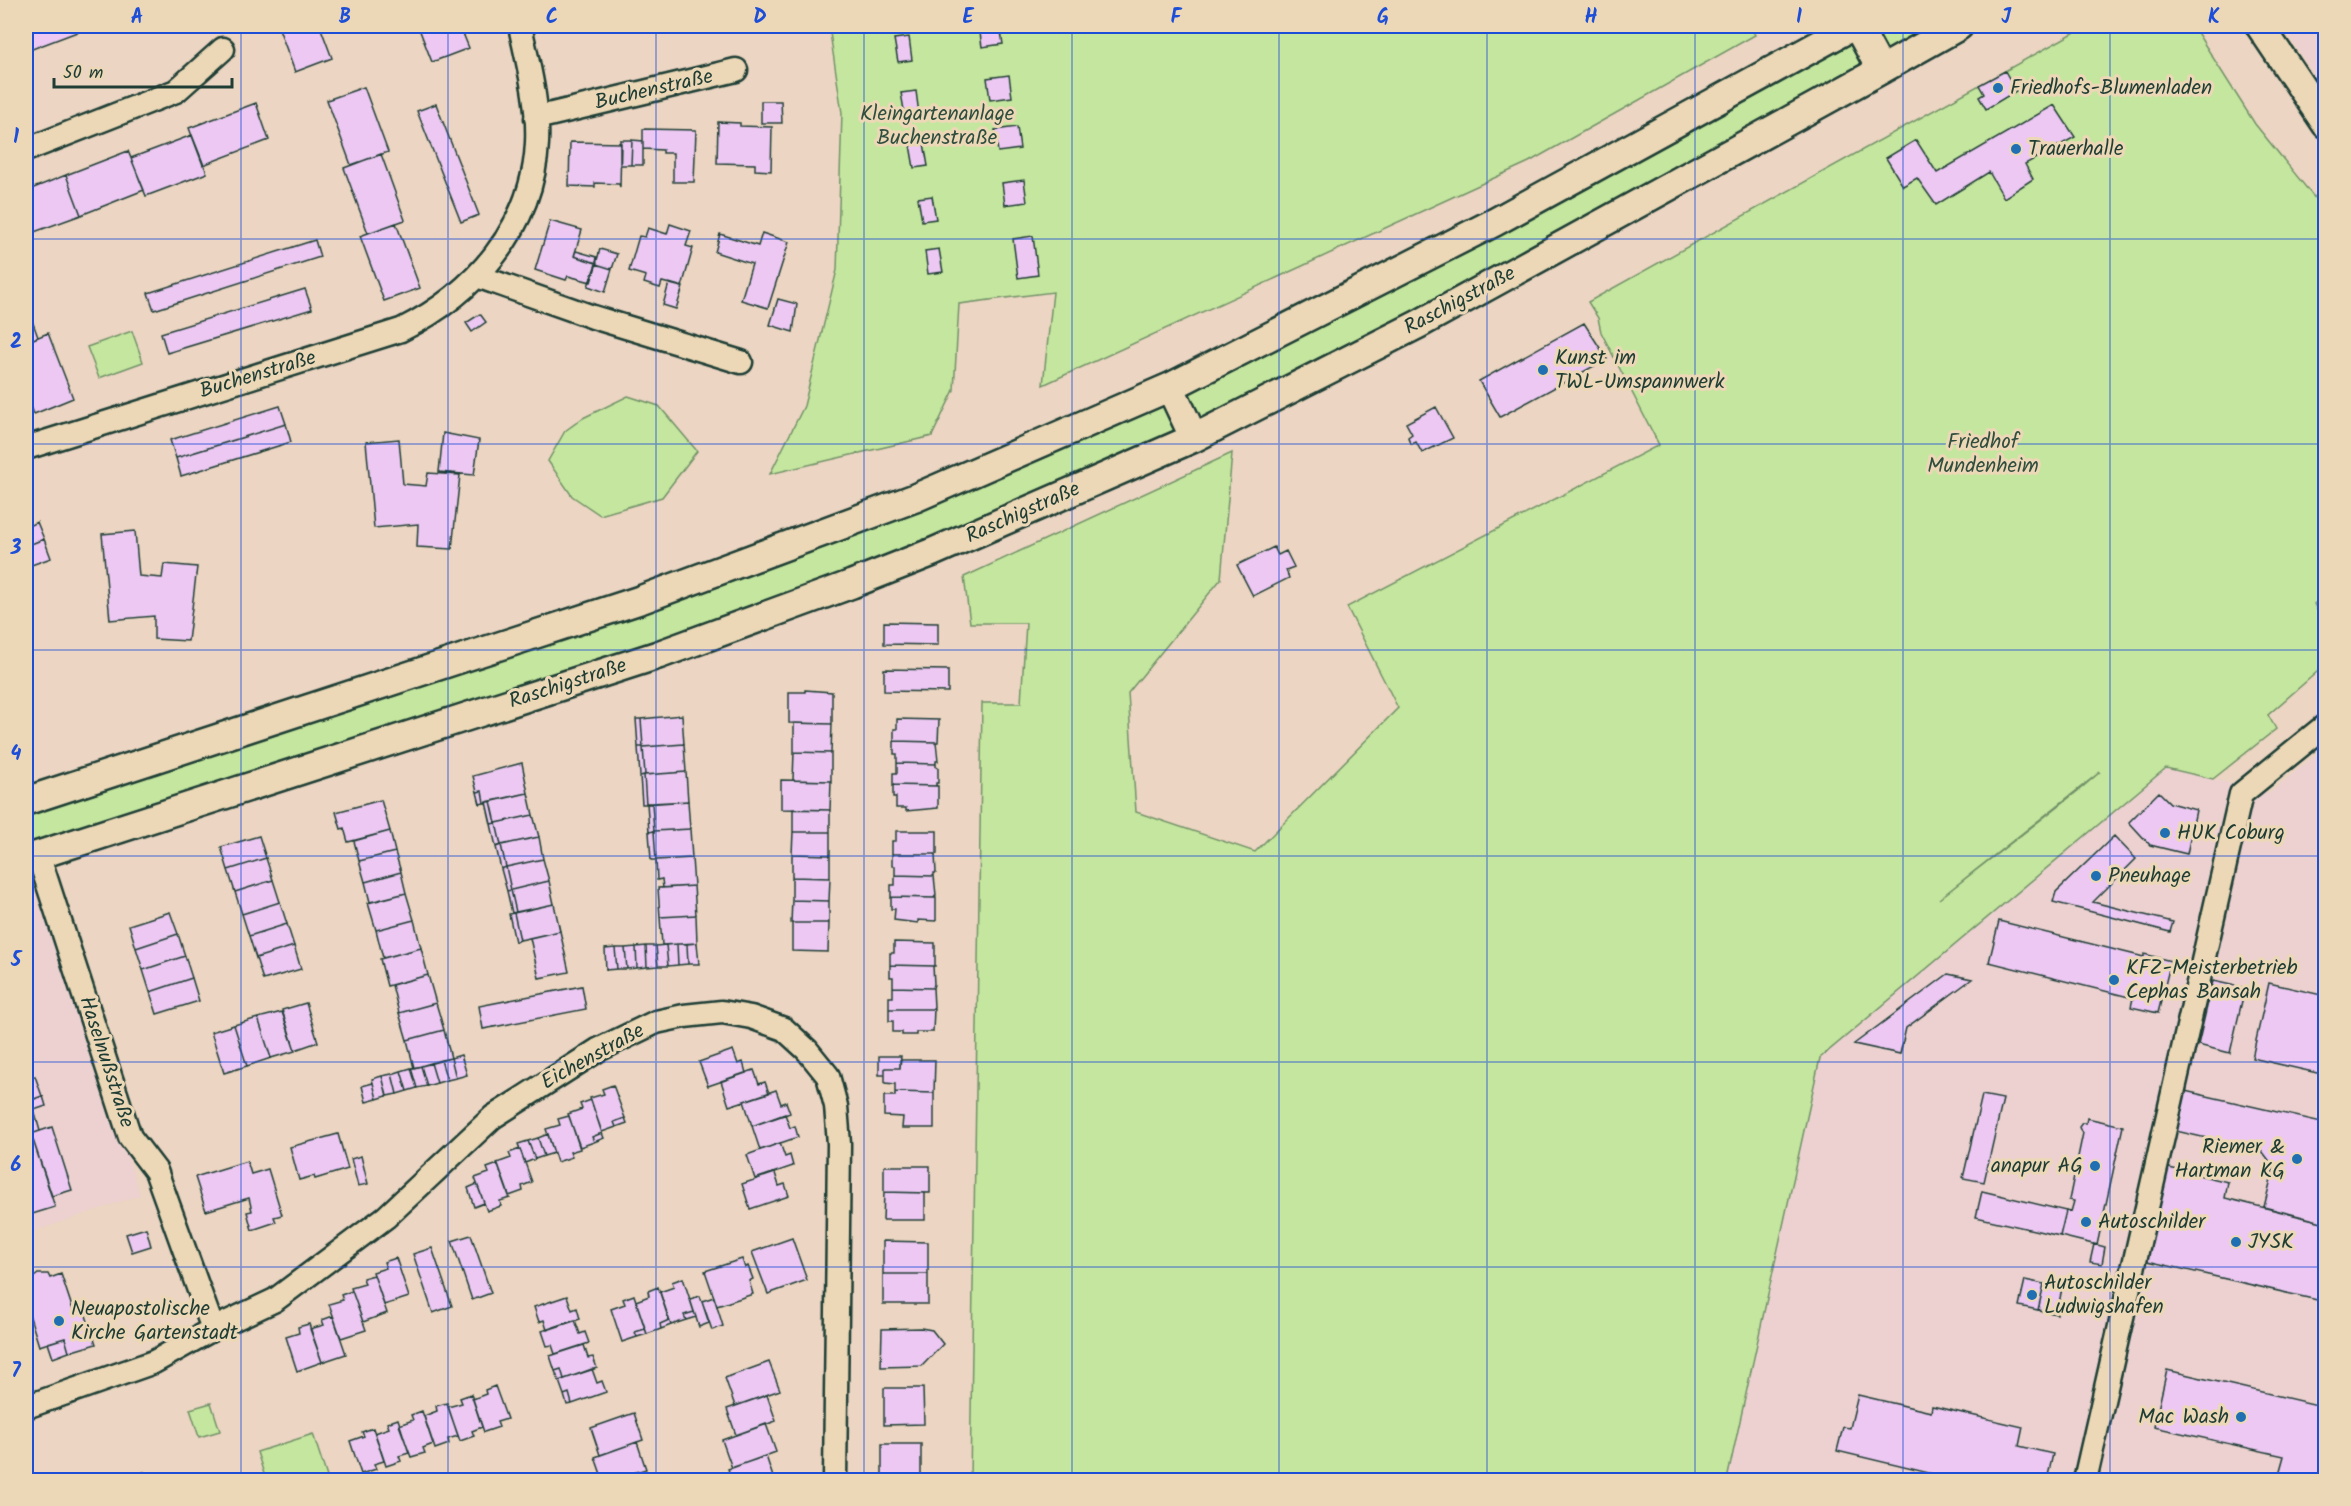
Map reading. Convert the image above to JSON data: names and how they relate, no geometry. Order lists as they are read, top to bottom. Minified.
{"streets":{"street":["Buchenstraße","Raschigstraße","Eichenstraße","Haselnußstraße"]},"crossings":[["Raschigstraße","Haselnußstraße"],["Eichenstraße","Haselnußstraße"]],"parks":["Kleingartenanlage Buchenstraße","Friedhof Mundenheim"],"places":["Friedhofs-Blumenladen","Trauerhalle","Kunst im TWL-Umspannwerk","HUK Coburg","Pneuhage","KFZ-Meisterbetrieb Cephas Bansah","Riemer & Hartman KG","anapur AG","Autoschilder","JYSK","Autoschilder Ludwigshafen","Neuapostolische Kirche Gartenstadt","Mac Wash"],"scale_bar":"50 m","grid":{"columns":["A","B","C","D","E","F","G","H","I","J","K"],"rows":["1","2","3","4","5","6","7"]}}
